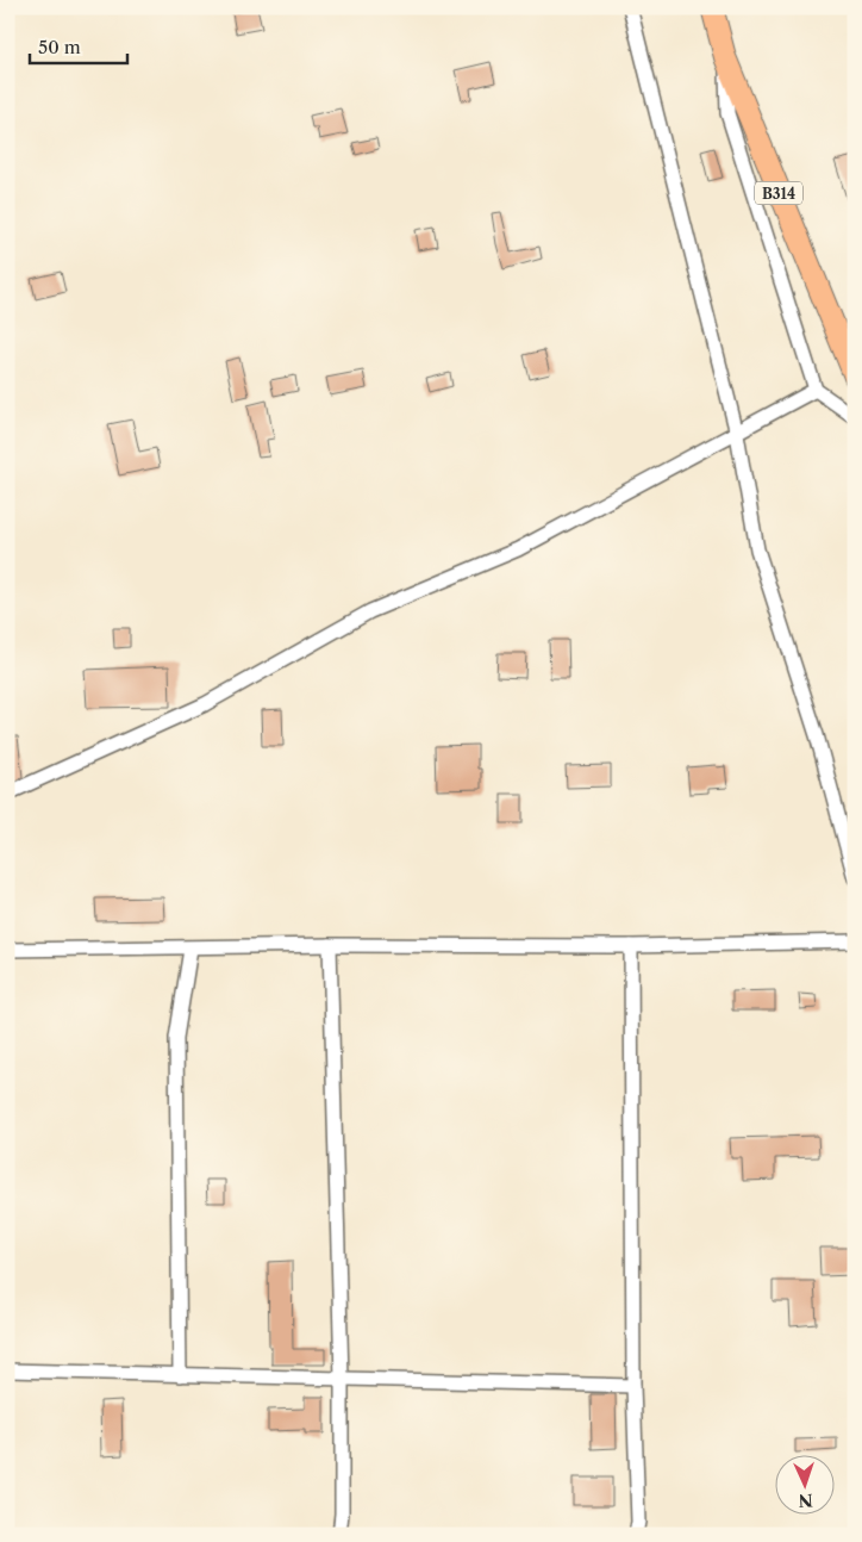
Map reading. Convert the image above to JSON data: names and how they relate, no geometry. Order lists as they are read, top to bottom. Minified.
{"streets":{"main road":["B314"]},"scale_bar":"50 m","north":"bottom"}
